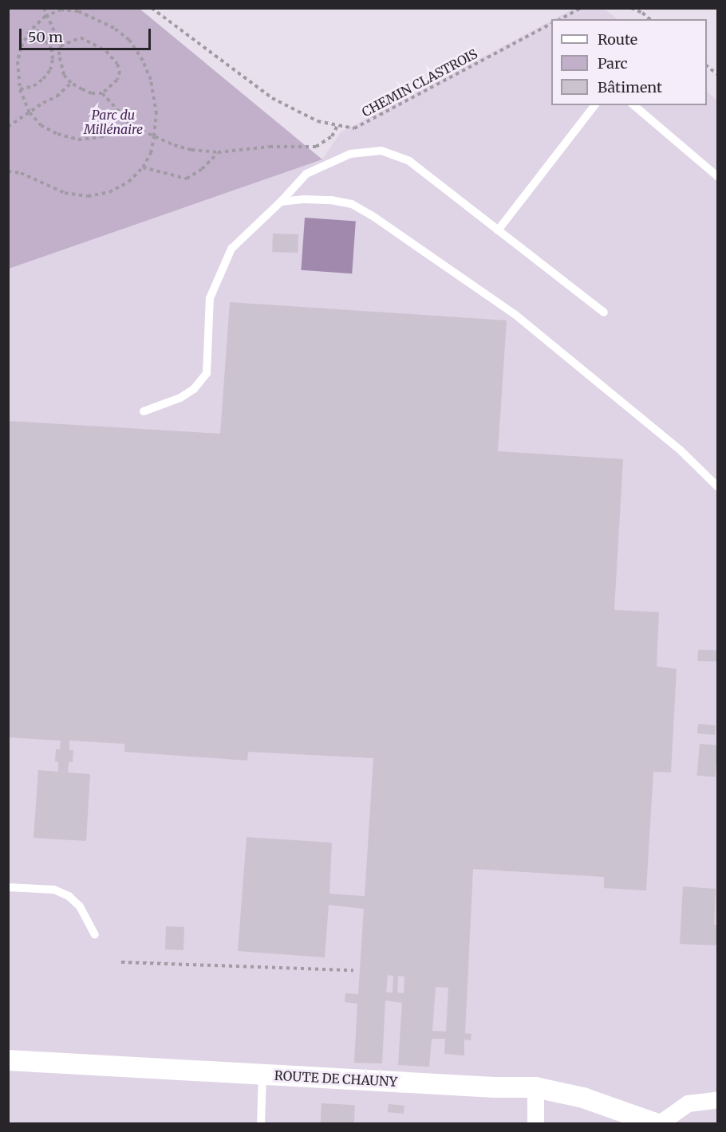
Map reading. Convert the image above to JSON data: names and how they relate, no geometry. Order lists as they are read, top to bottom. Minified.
{"streets":{"street":["ROUTE DE CHAUNY"],"path":["CHEMIN CLASTROIS"]},"parks":["Parc du Millénaire"],"legend":["Route","Parc","Bâtiment"],"scale_bar":"50 m"}
